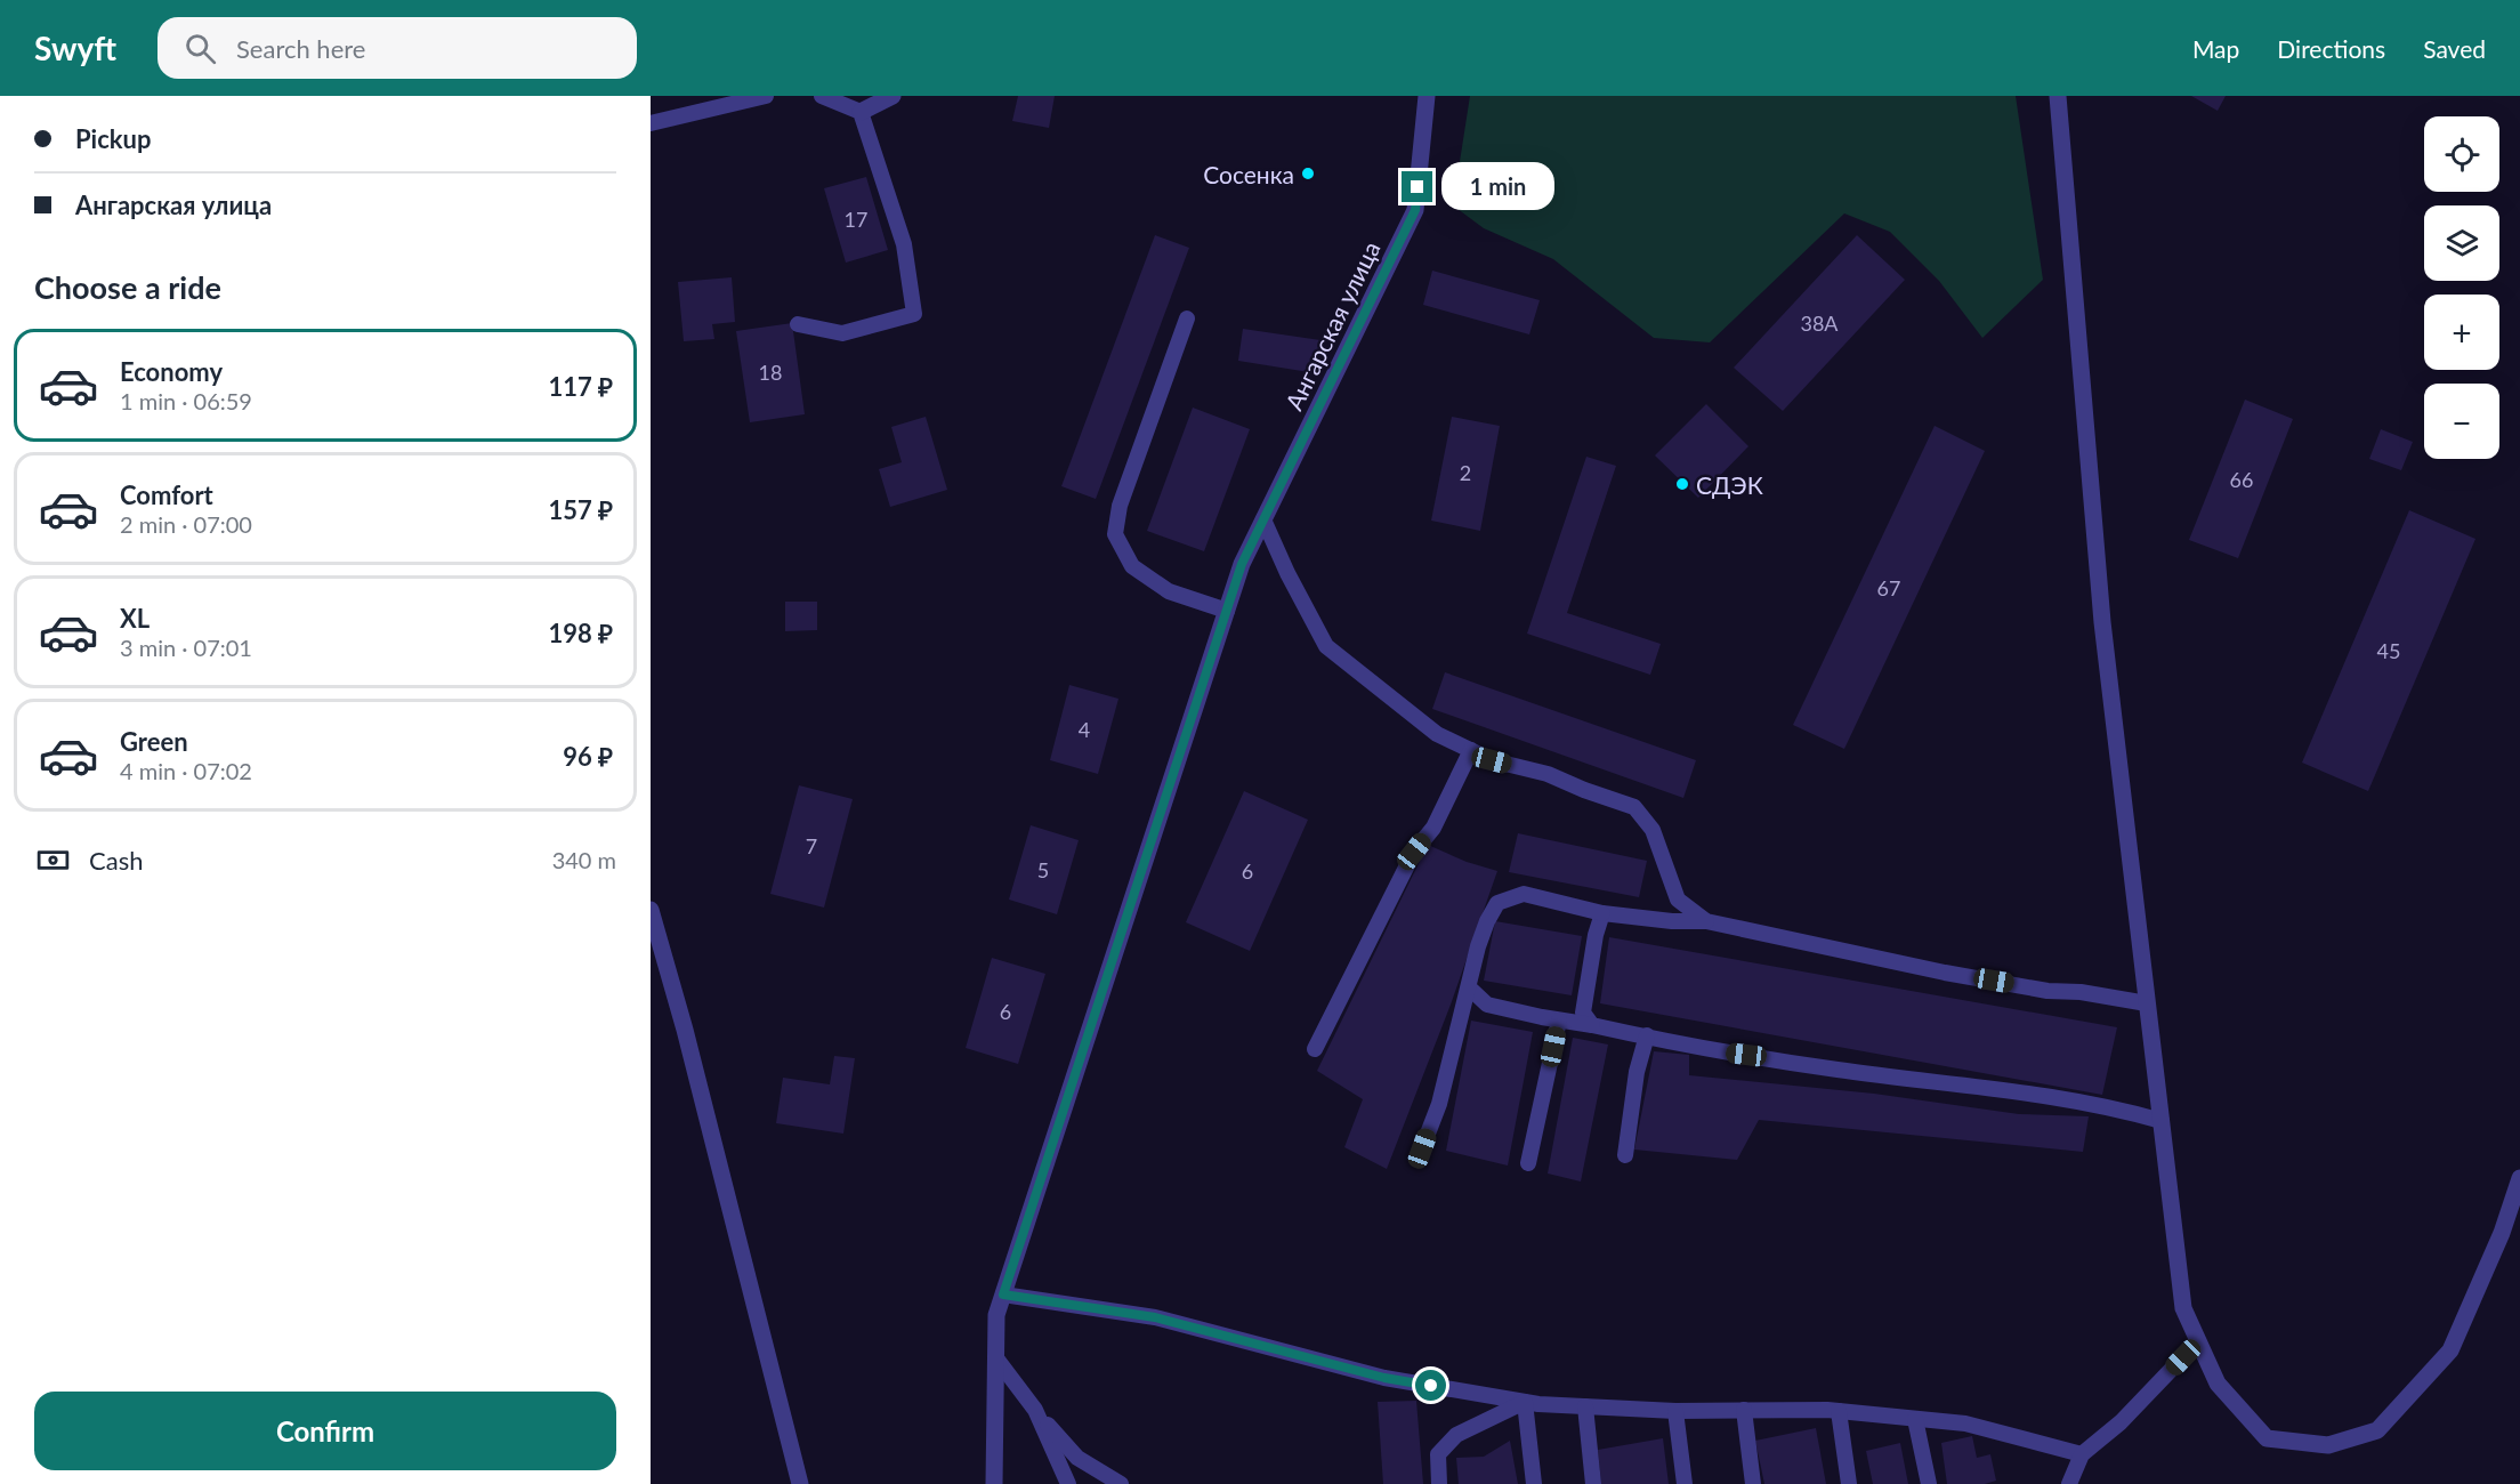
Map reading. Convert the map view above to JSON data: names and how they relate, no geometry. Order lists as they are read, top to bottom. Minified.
{"streets":{"street":["Ангарская улица"]},"places":["Сосенка","СДЭК"],"house_numbers":["17","38А","18","2","66","67","45","4","7","5","6","6"],"page":{"header":"Swyft","search":"Search here","nav":["Map","Directions","Saved"],"banner":["Pickup","Ангарская улица"],"map_buttons":["+","−"],"bubble":"1 min","heading":"Choose a ride","list":[{"name":"Economy","note":"1 min · 06:59","value":"117 ₽"},{"name":"Comfort","note":"2 min · 07:00","value":"157 ₽"},{"name":"XL","note":"3 min · 07:01","value":"198 ₽"},{"name":"Green","note":"4 min · 07:02","value":"96 ₽"}],"pay":["Cash","340 m"],"buttons":"Confirm"}}
